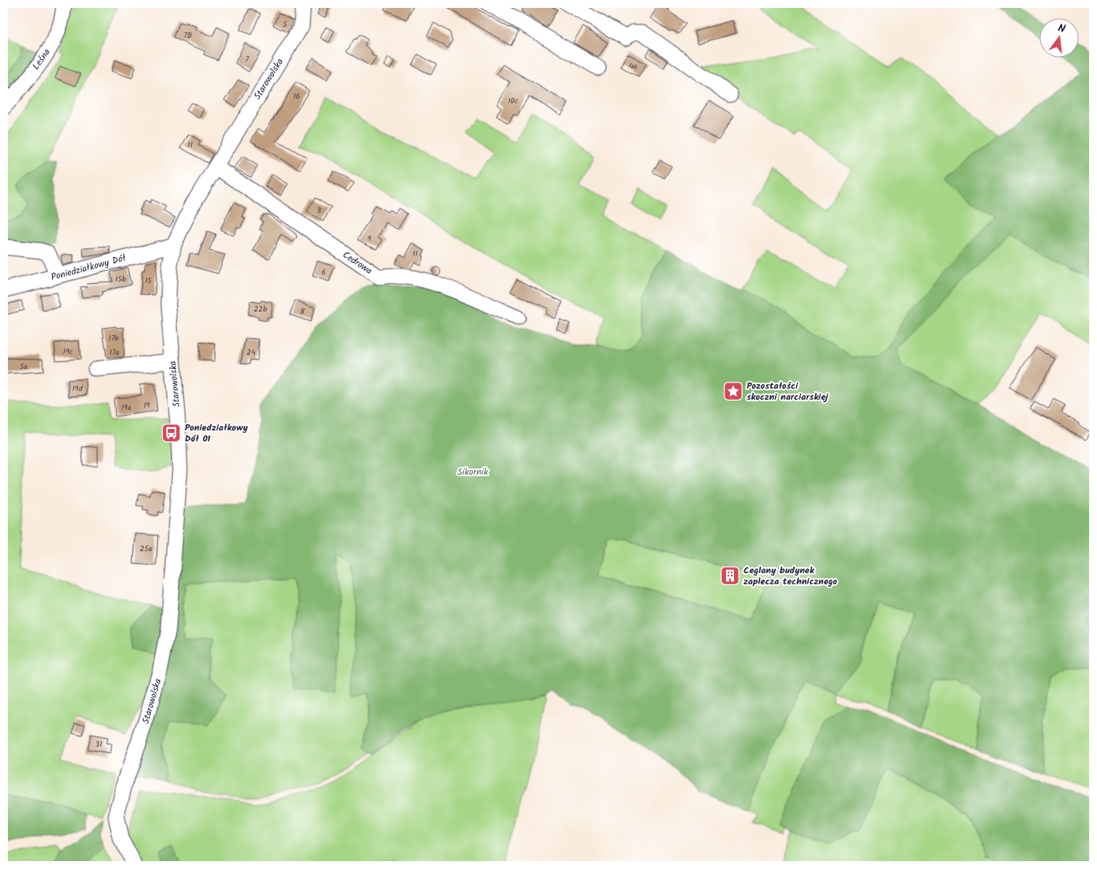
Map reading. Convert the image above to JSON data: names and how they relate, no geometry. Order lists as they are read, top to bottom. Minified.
{"streets":{"street":["Leśna","Starowolska","Cedrowa","Poniedziałkowy Dół"]},"crossings":[["Starowolska","Cedrowa"],["Starowolska","Poniedziałkowy Dół"]],"parks":["Sikornik"],"places":{"place":["Pozostałości skoczni narciarskiej"],"bus stop":["Poniedziałkowy Dół 01"],"building":["Ceglany budynek zaplecza technicznego"]},"house_numbers":["5","7B","7","4a","16","10c","11","3","9","11","6","15b","15","22b","8","17b","19c","17a","24","5a","19d","19","19a","25a","31"],"north":"top"}
